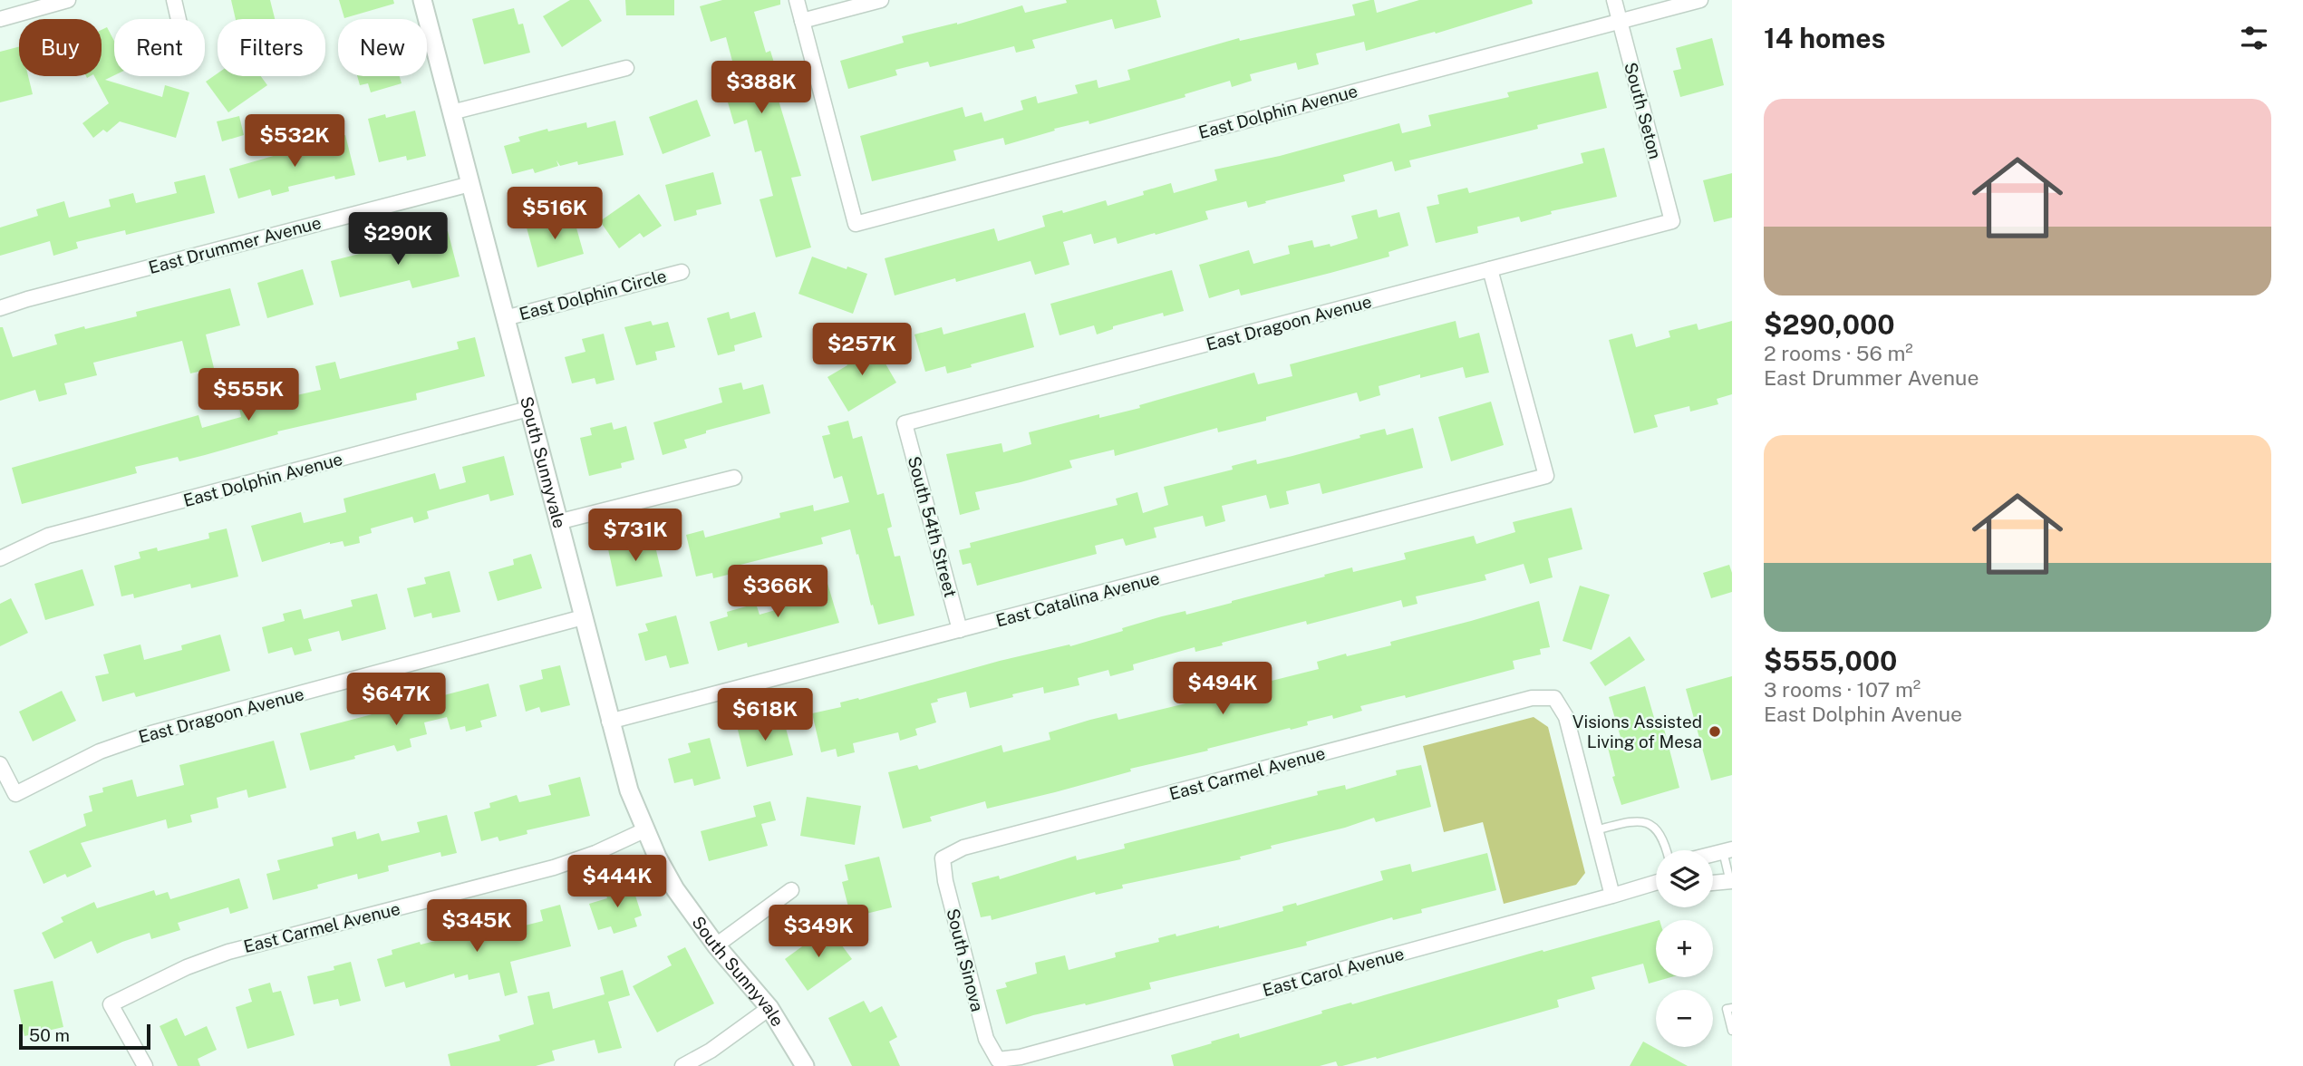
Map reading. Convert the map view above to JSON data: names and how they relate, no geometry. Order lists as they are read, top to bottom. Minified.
{"streets":{"street":["South Seton","East Dolphin Avenue","East Drummer Avenue","East Dolphin Circle","East Dragoon Avenue","South Sunnyvale","South 54th Street","East Catalina Avenue","East Carmel Avenue","South Sinova","East Carol Avenue"]},"crossings":[["South Seton","East Dolphin Avenue"],["South Seton","East Dragoon Avenue"],["East Dolphin Avenue","South Sunnyvale"],["East Drummer Avenue","South Sunnyvale"],["East Dolphin Circle","South Sunnyvale"],["East Dragoon Avenue","South Sunnyvale"],["East Dragoon Avenue","South 54th Street"],["East Dragoon Avenue","East Catalina Avenue"],["South Sunnyvale","East Catalina Avenue"],["South Sunnyvale","East Carmel Avenue"],["South 54th Street","East Catalina Avenue"],["East Carmel Avenue","South Sinova"],["South Sinova","East Carol Avenue"]],"places":["Visions Assisted Living of Mesa"],"scale_bar":"50 m","page":{"heading":"14 homes","chip":["Buy","Rent","Filters","New"],"price":["$388K","$532K","$516K","$290K","$257K","$555K","$731K","$366K","$494K","$647K","$618K","$444K","$345K","$349K"],"list":[{"name":"$290,000","note":"2 rooms · 56 m² · East Drummer Avenue"},{"name":"$555,000","note":"3 rooms · 107 m² · East Dolphin Avenue"}],"map_buttons":["+","−"],"scale":"50 m"}}
